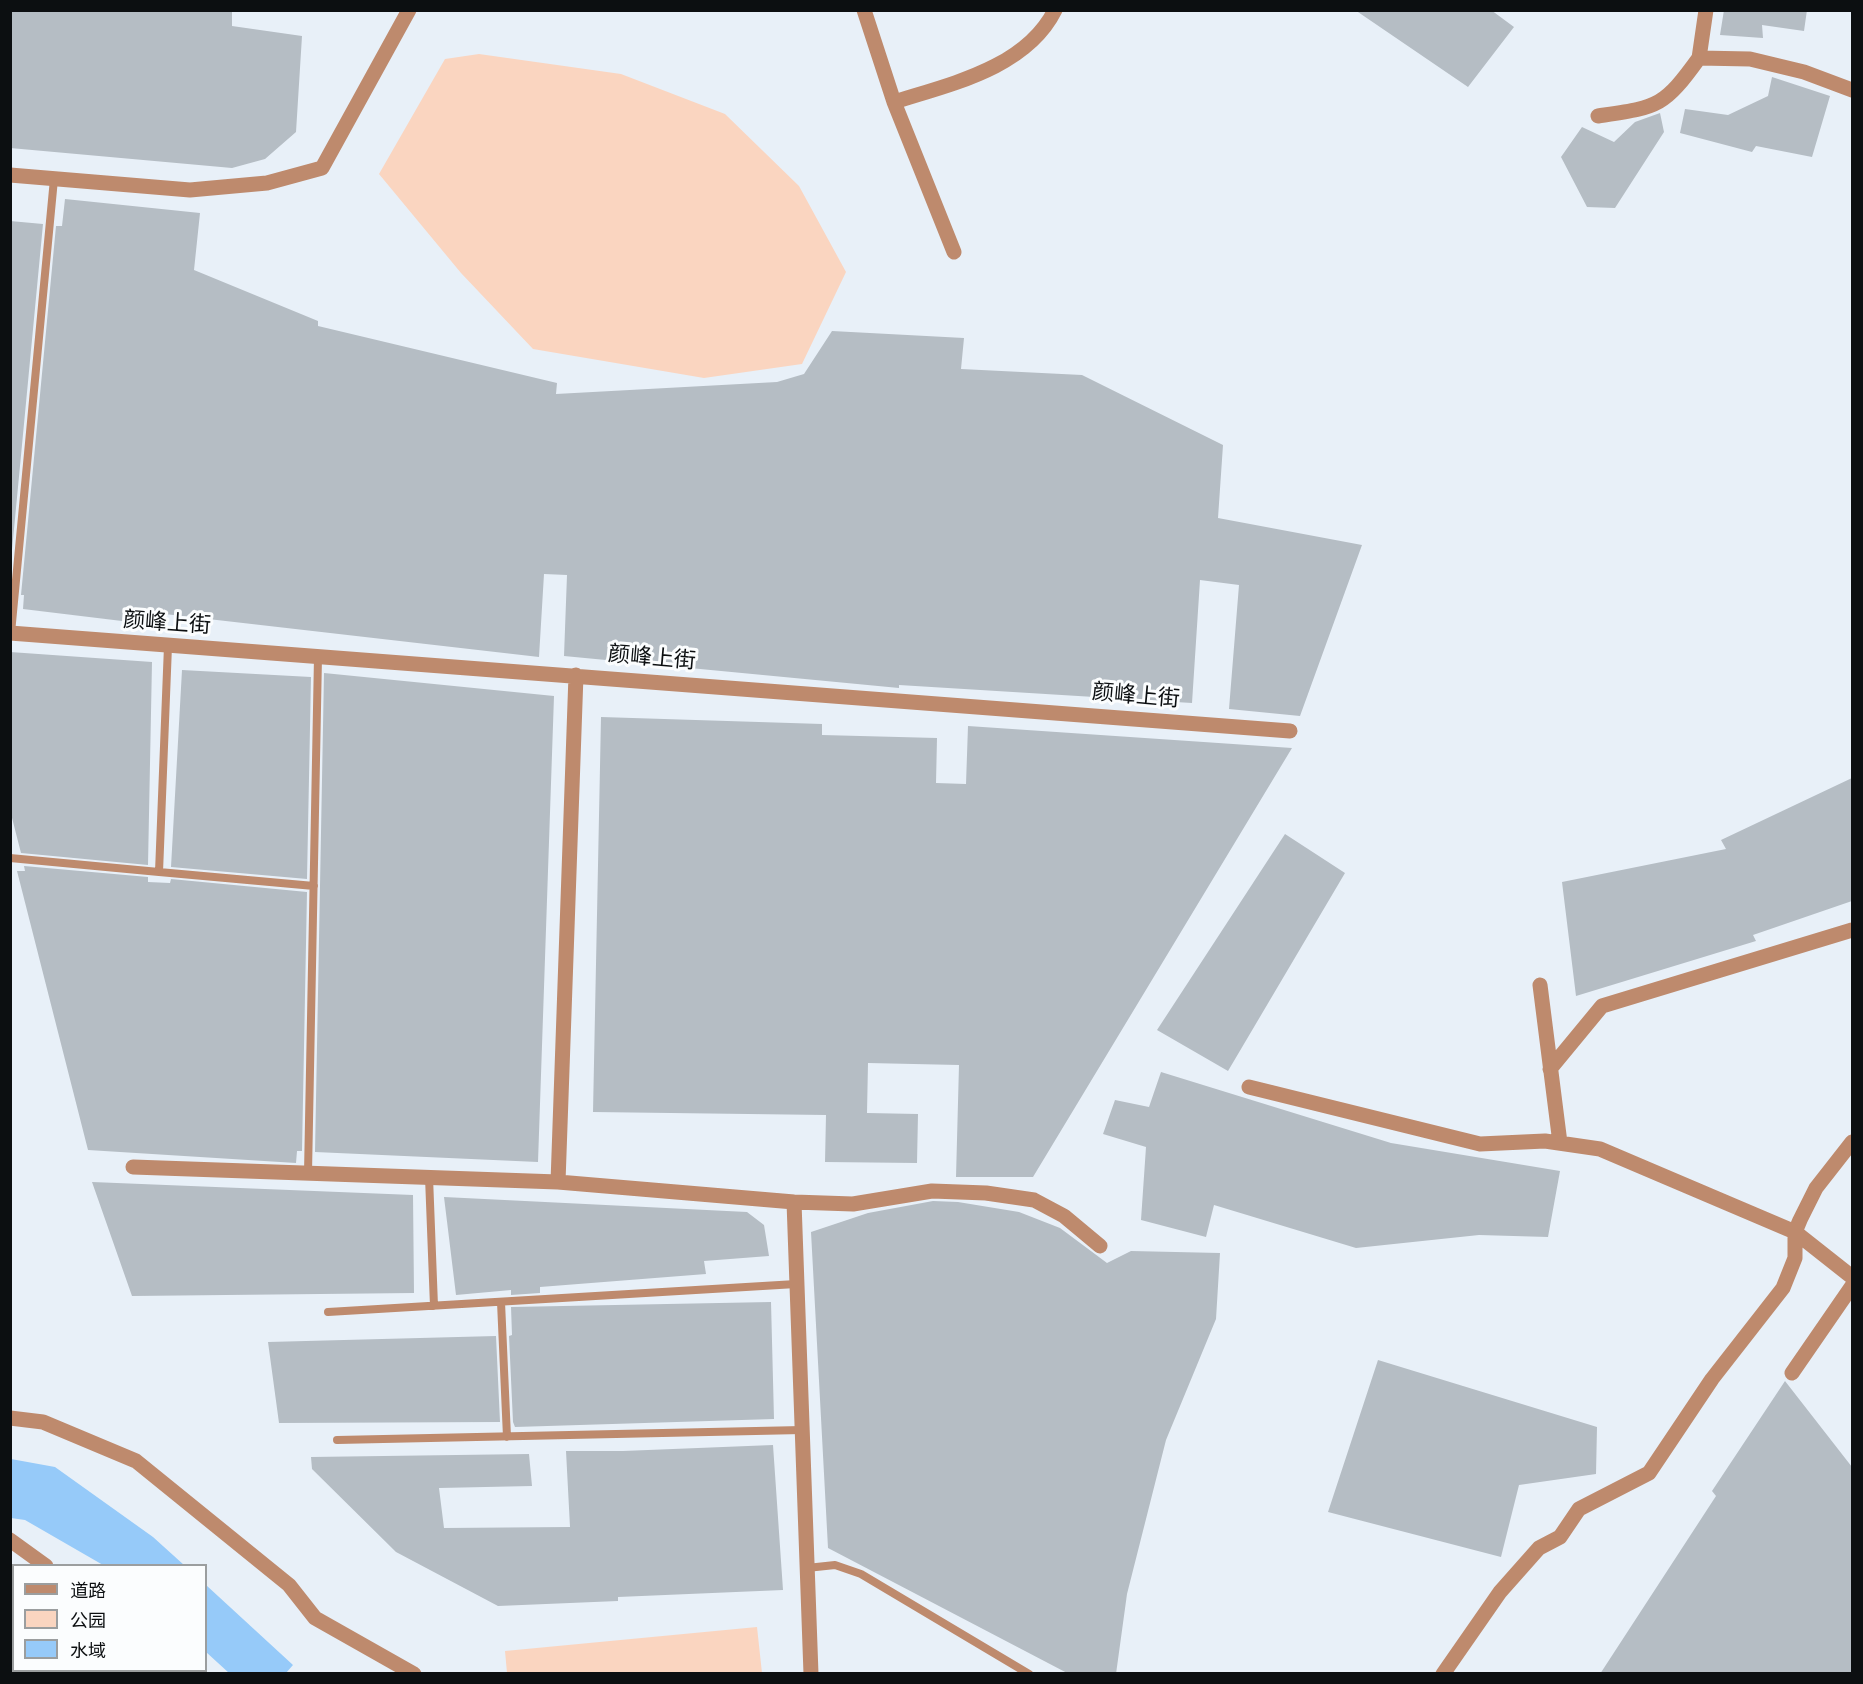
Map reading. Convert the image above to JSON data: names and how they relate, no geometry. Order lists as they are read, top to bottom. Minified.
{"streets":{"street":["颜峰上街"]},"legend":["道路","公园","水域"]}
